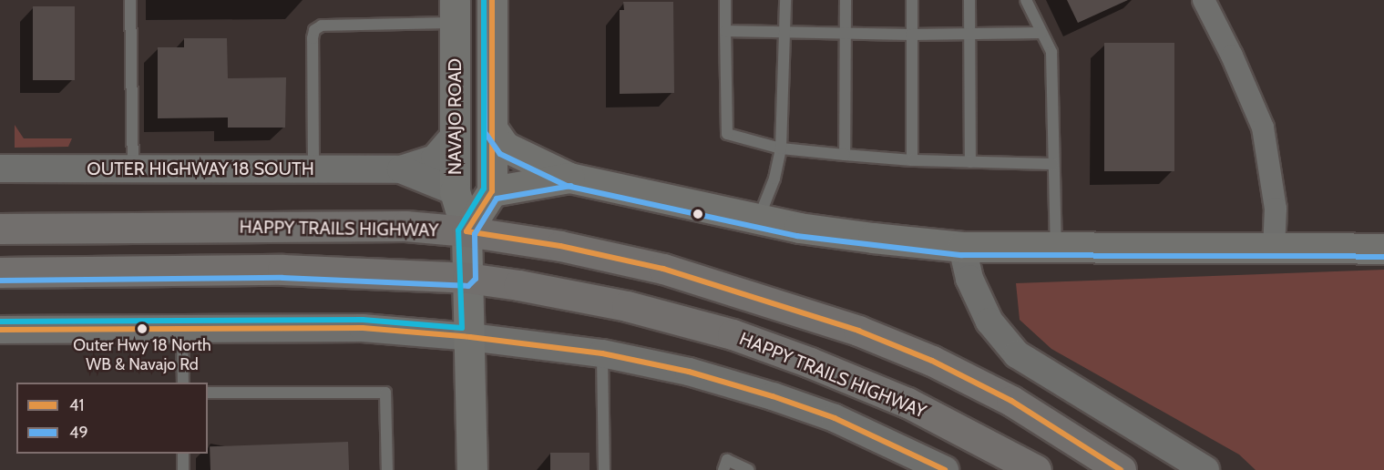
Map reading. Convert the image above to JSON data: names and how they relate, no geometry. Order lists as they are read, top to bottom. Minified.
{"streets":{"main road":["NAVAJO ROAD","HAPPY TRAILS HIGHWAY"],"street":["OUTER HIGHWAY 18 SOUTH"]},"crossings":[["NAVAJO ROAD","HAPPY TRAILS HIGHWAY"]],"places":["Outer Hwy 18 North WB & Navajo Rd"],"lines":["transit line 41","transit line 49"],"legend":["41","49"]}
